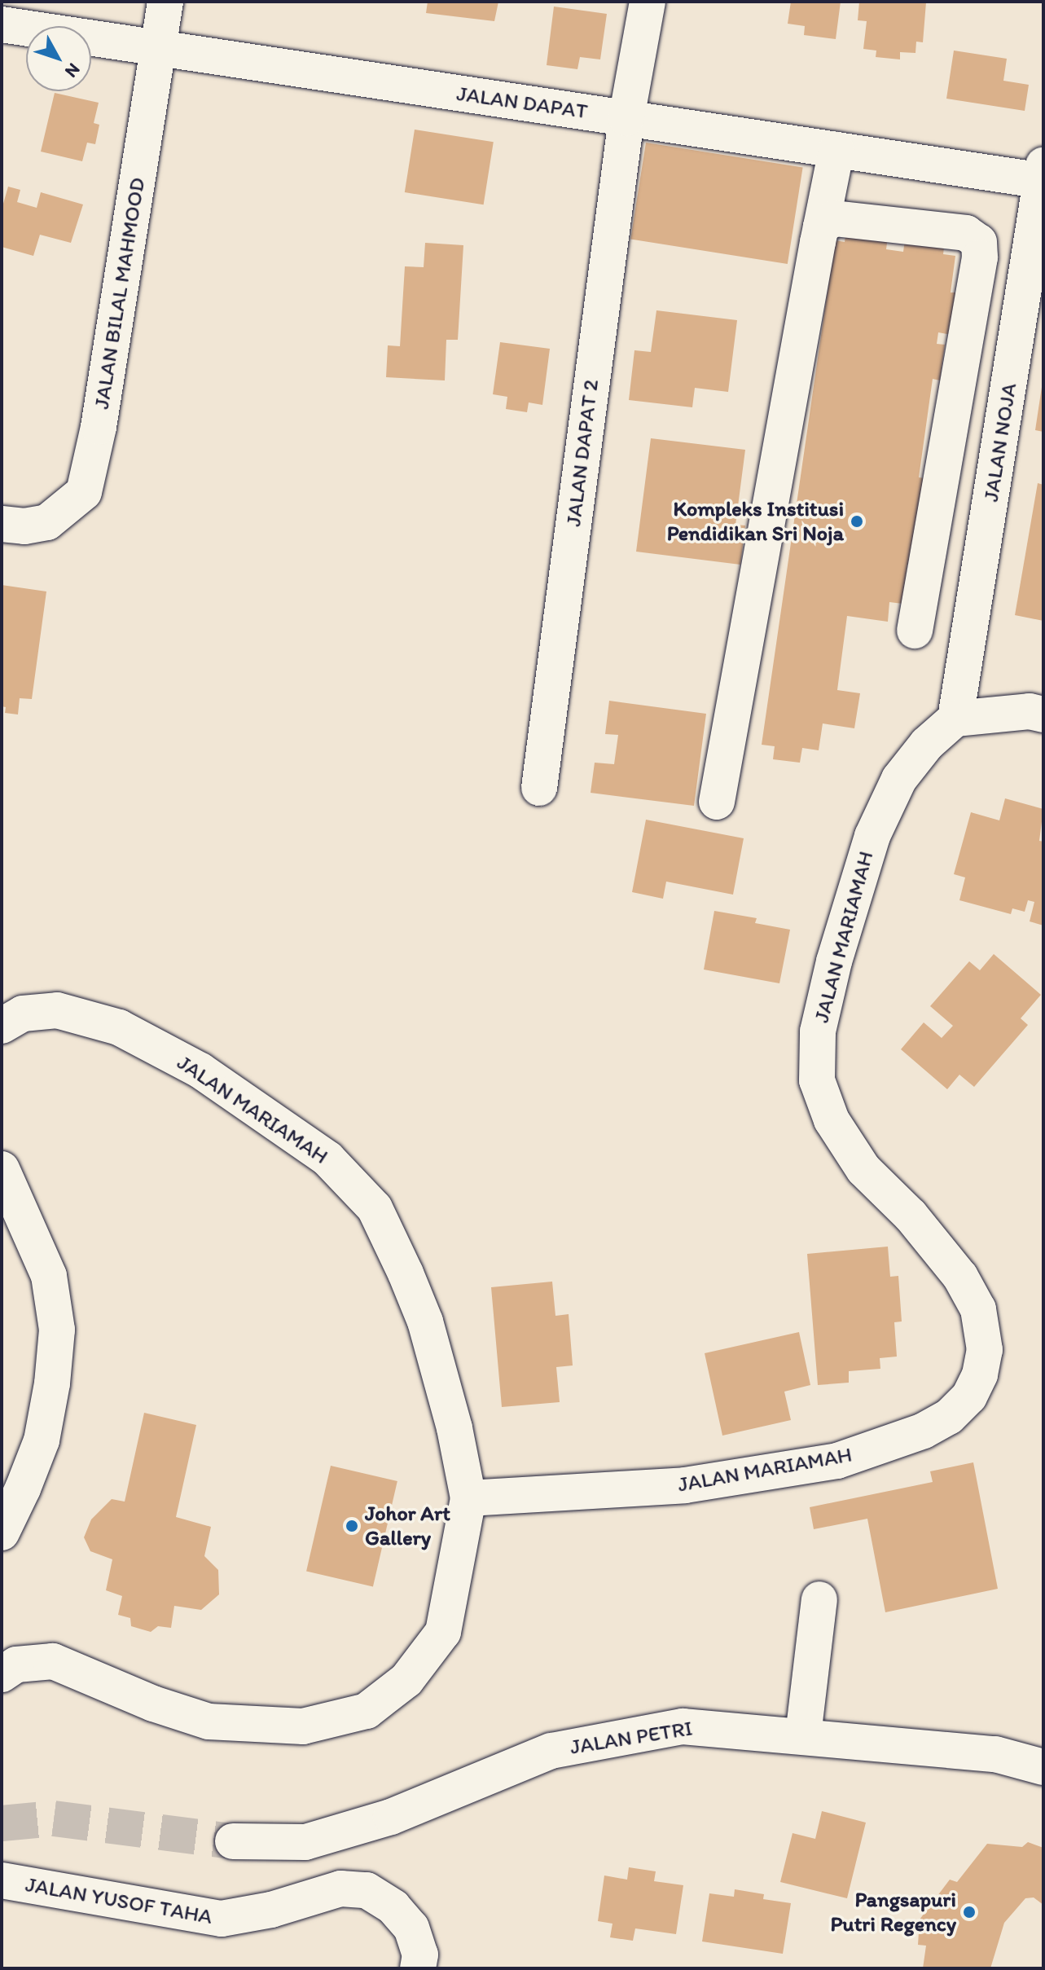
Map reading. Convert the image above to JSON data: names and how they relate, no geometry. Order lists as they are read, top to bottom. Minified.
{"streets":{"street":["JALAN DAPAT","JALAN BILAL MAHMOOD","JALAN NOJA","JALAN DAPAT 2","JALAN MARIAMAH","JALAN PETRI","JALAN YUSOF TAHA"]},"crossings":[["JALAN DAPAT","JALAN BILAL MAHMOOD"],["JALAN DAPAT","JALAN NOJA"],["JALAN DAPAT","JALAN DAPAT 2"],["JALAN NOJA","JALAN MARIAMAH"]],"places":["Kompleks Institusi Pendidikan Sri Noja","Johor Art Gallery","Pangsapuri Putri Regency"],"north":"bottom right"}
